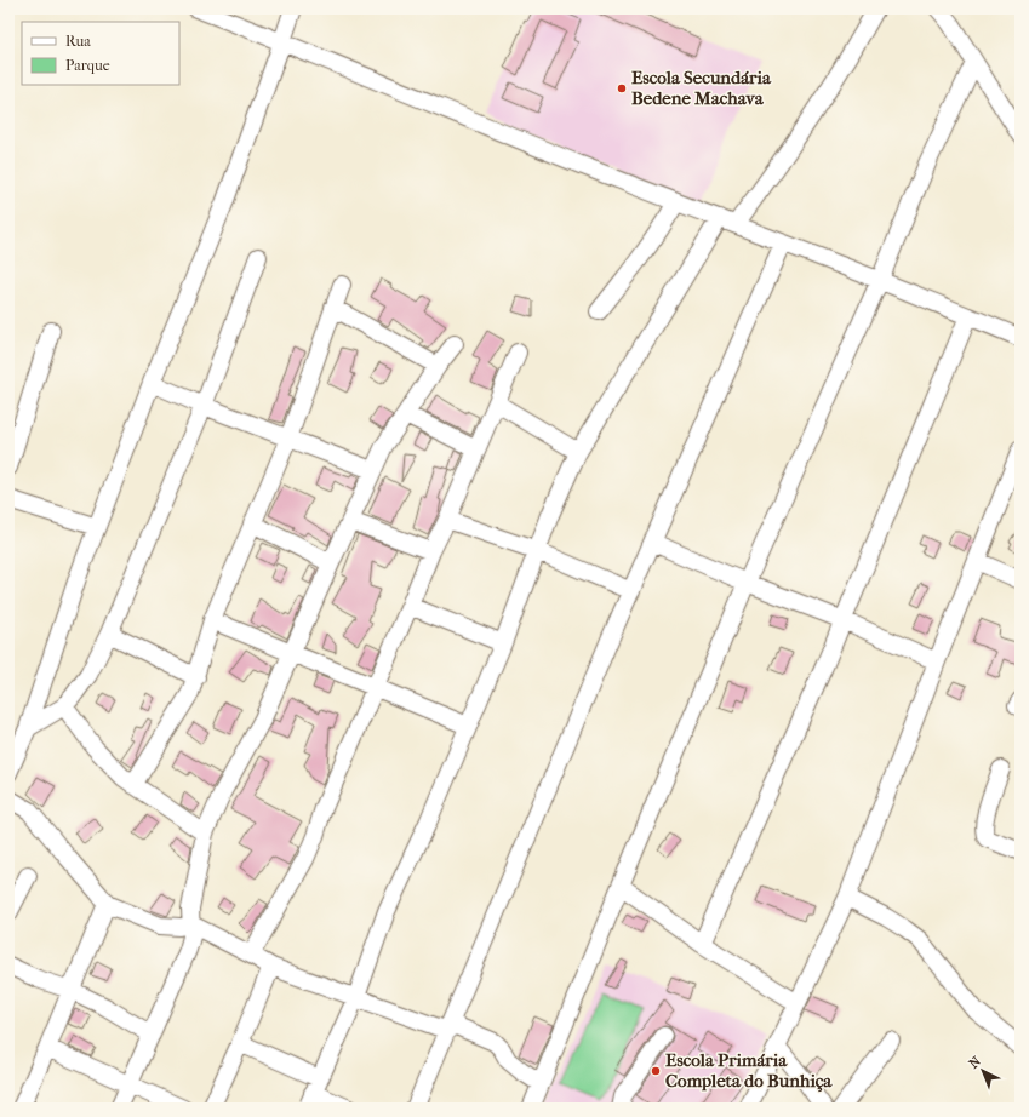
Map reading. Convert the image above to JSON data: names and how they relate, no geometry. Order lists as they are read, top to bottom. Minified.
{"places":["Escola Secundária Bedene Machava","Escola Primária Completa do Bunhiça"],"legend":["Rua","Parque"],"north":"top left"}
